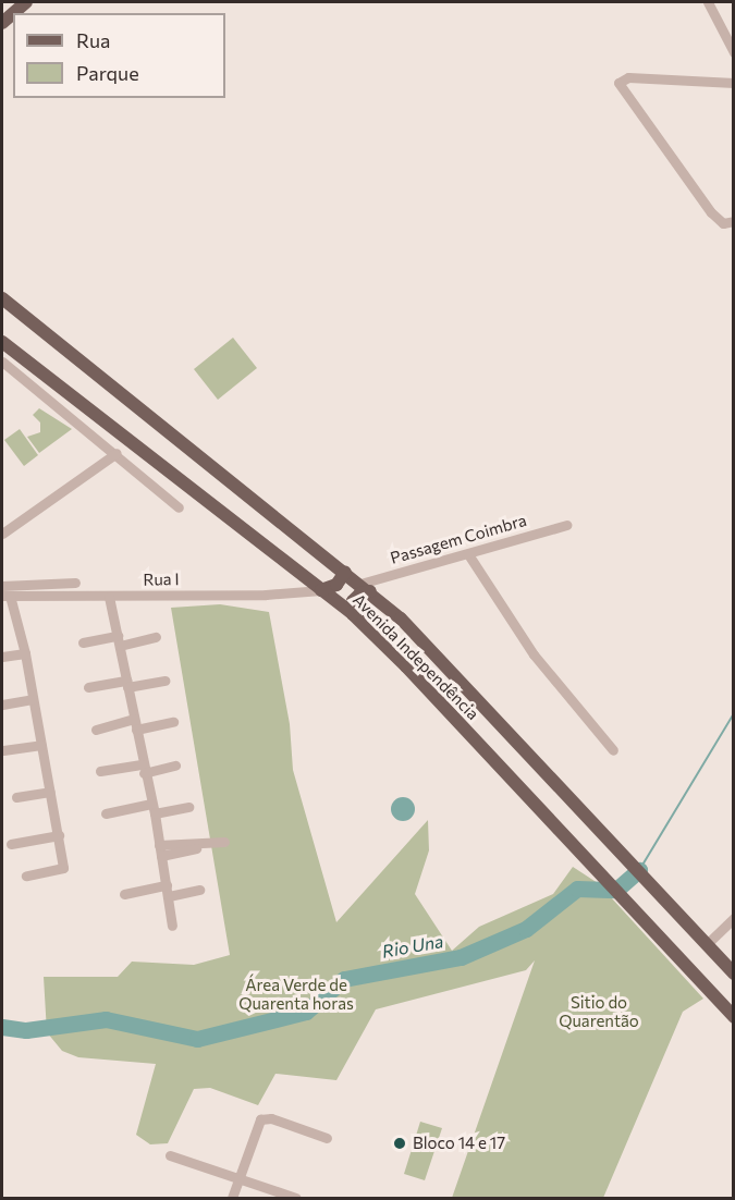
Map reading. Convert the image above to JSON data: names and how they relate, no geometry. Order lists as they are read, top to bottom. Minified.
{"streets":{"main road":["Avenida Independência"],"street":["Passagem Coimbra","Rua I"]},"crossings":[["Passagem Coimbra","Avenida Independência"],["Rua I","Avenida Independência"]],"water":["Rio Una"],"parks":["Área Verde de Quarenta horas","Sitio do Quarentão"],"places":["Bloco 14 e 17"],"legend":["Rua","Parque"]}
